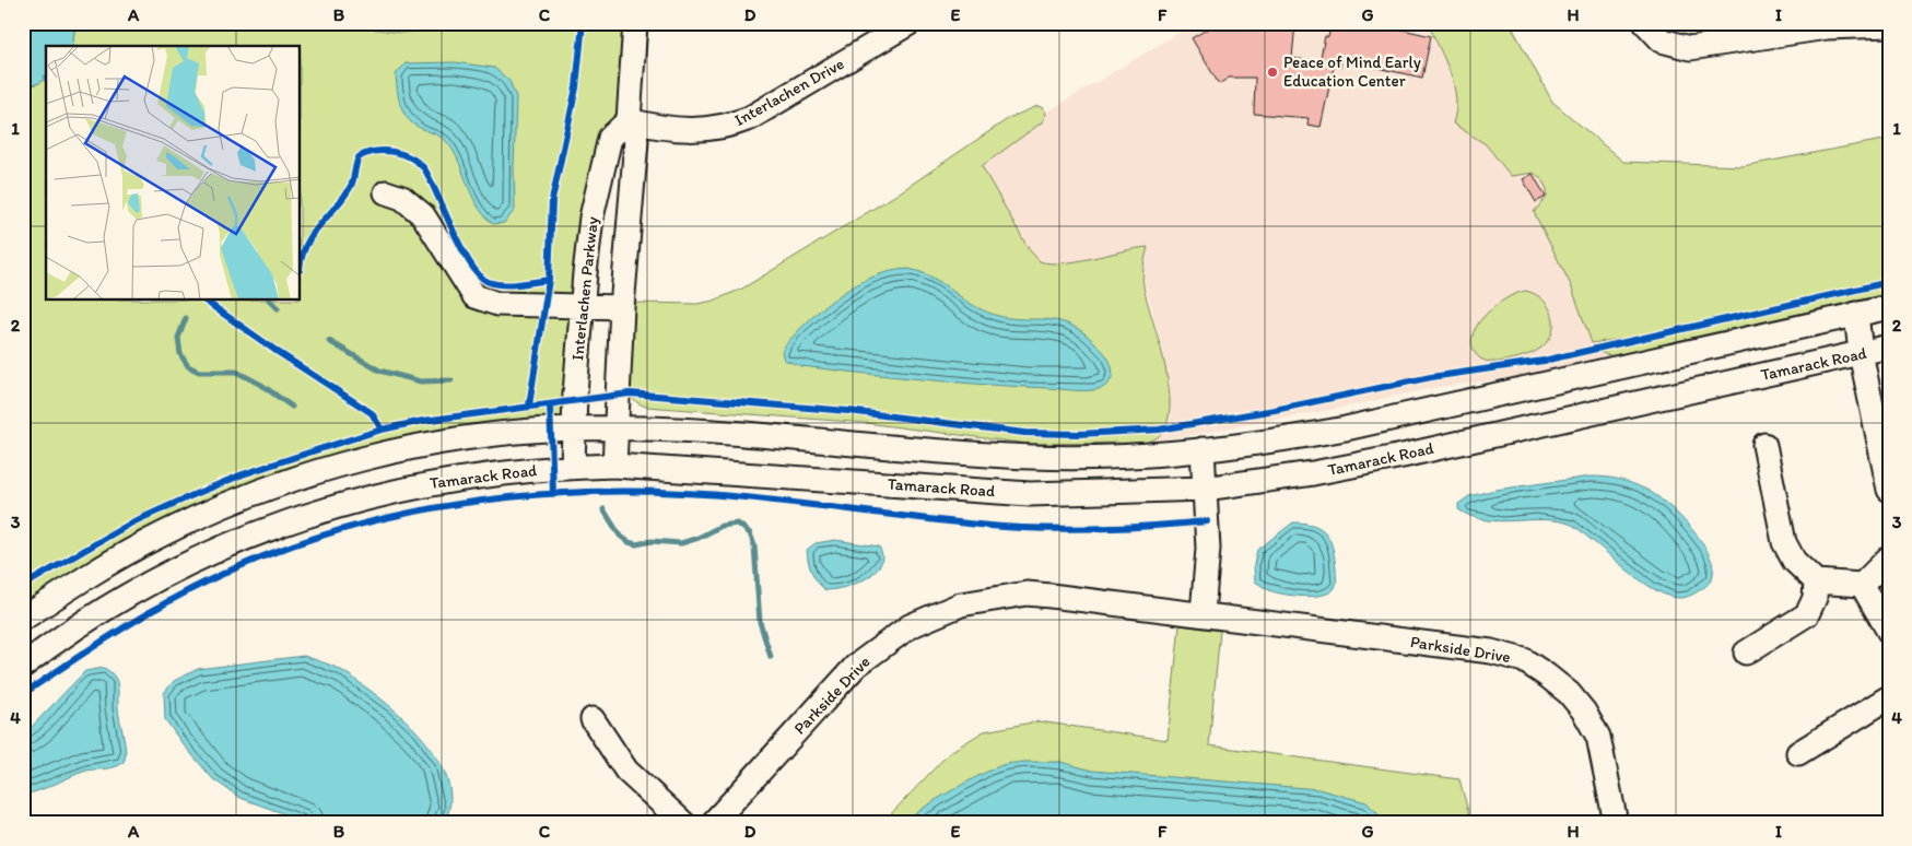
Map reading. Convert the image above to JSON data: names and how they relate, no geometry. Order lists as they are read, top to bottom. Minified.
{"streets":{"street":["Interlachen Drive","Interlachen Parkway","Tamarack Road","Parkside Drive"]},"crossings":[["Interlachen Drive","Interlachen Parkway"],["Interlachen Parkway","Tamarack Road"]],"places":["Peace of Mind Early Education Center"],"grid":{"columns":["A","B","C","D","E","F","G","H","I"],"rows":["1","2","3","4"]}}
